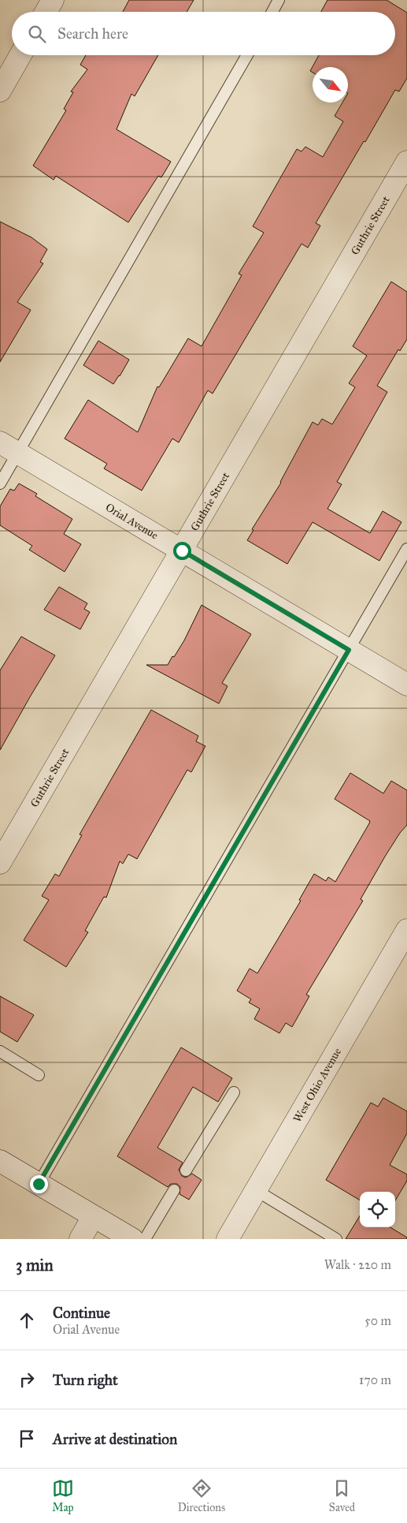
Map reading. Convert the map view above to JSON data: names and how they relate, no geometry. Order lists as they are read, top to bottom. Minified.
{"streets":{"street":["Guthrie Street","Orial Avenue","West Ohio Avenue"]},"crossings":[["Guthrie Street","Orial Avenue"]],"north":"bottom right","page":{"search":"Search here","heading":["3 min","Walk · 220 m"],"list":[["Continue","Orial Avenue","50 m"],["Turn right","170 m"],"Arrive at destination"],"nav":["Map","Directions","Saved"]}}
